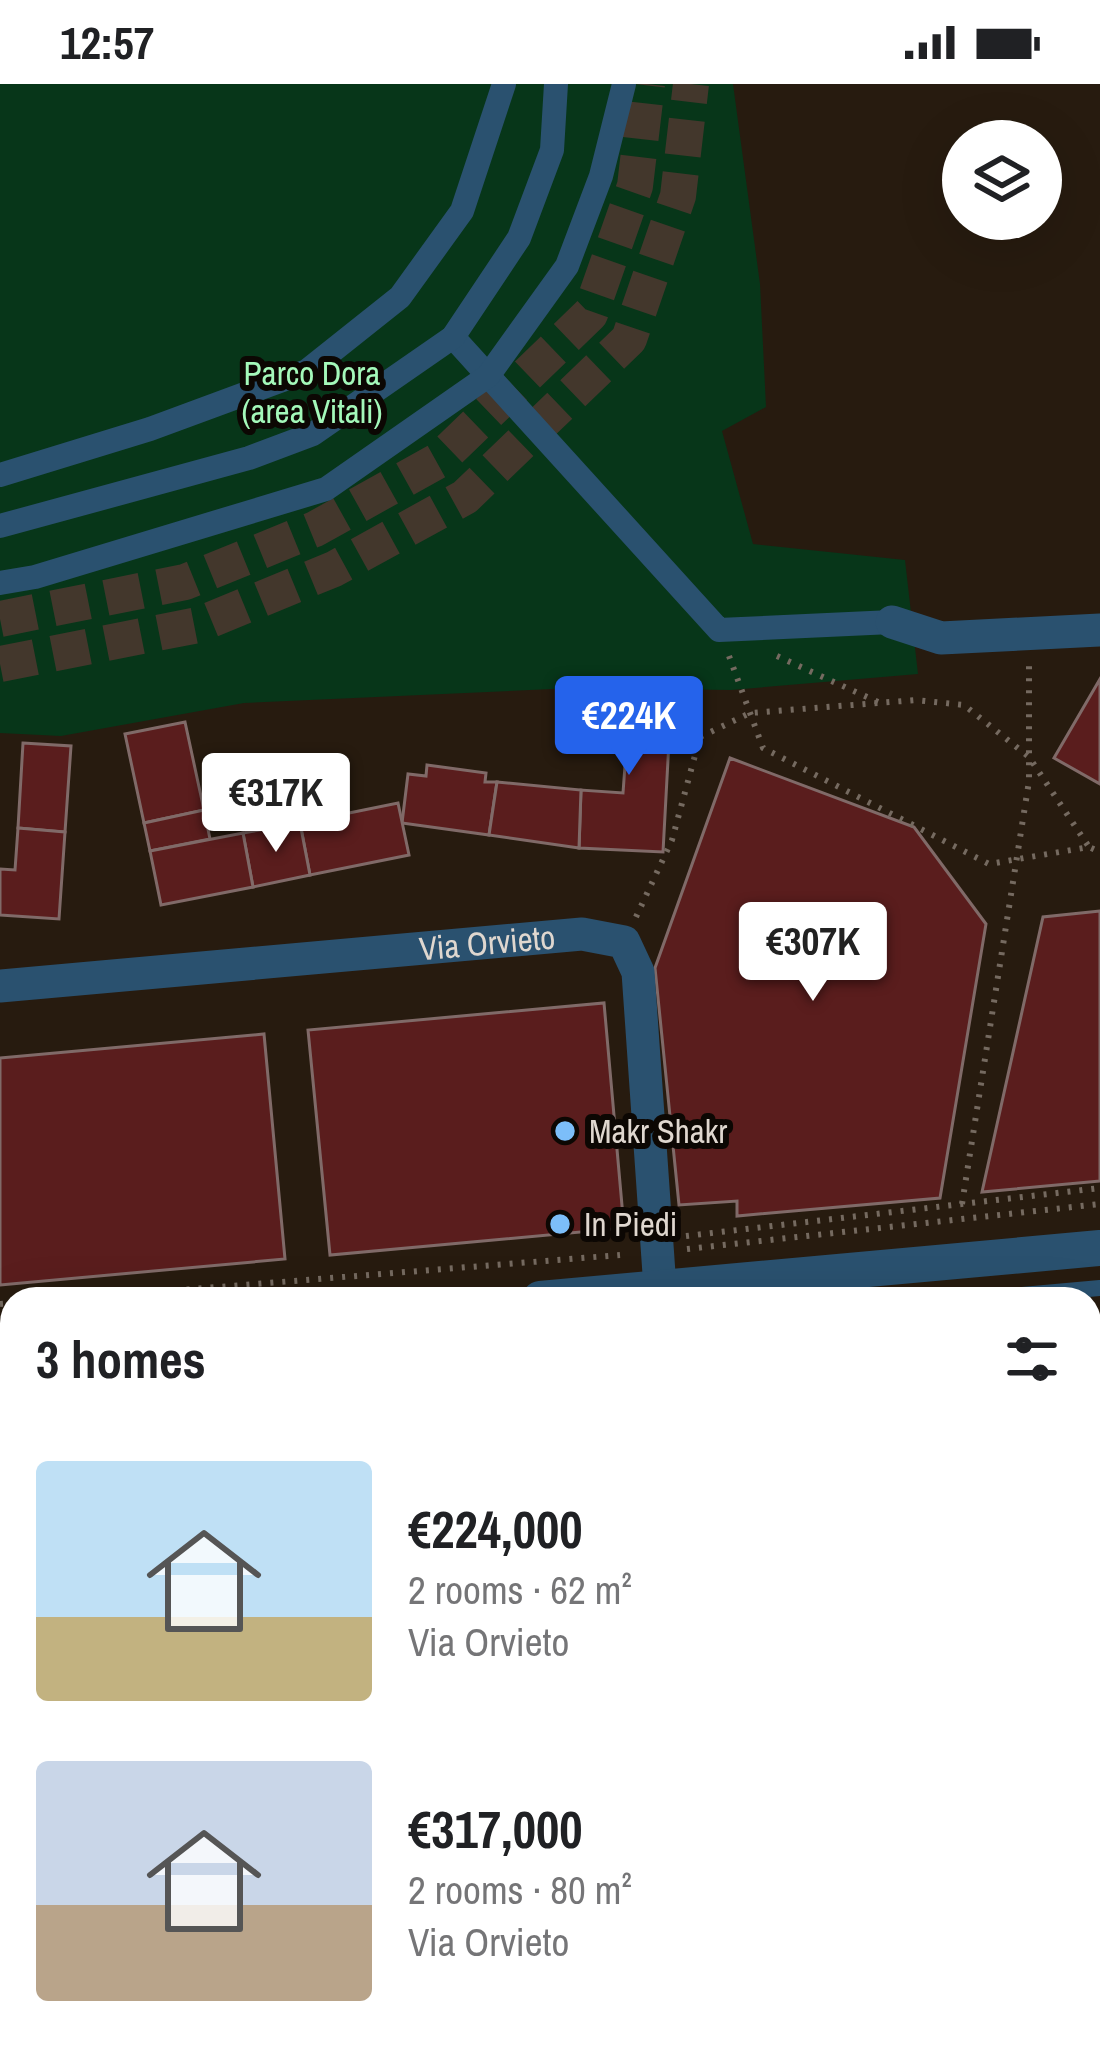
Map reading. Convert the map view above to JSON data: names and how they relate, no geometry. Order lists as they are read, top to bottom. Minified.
{"streets":{"street":["Via Orvieto"]},"parks":["Parco Dora (area Vitali)"],"places":["Makr Shakr","In Piedi"],"page":{"status":"12:57","price":["€224K","€317K","€307K"],"heading":"3 homes","list":[{"name":"€224,000","note":"2 rooms · 62 m² · Via Orvieto"},{"name":"€317,000","note":"2 rooms · 80 m² · Via Orvieto"}]}}
